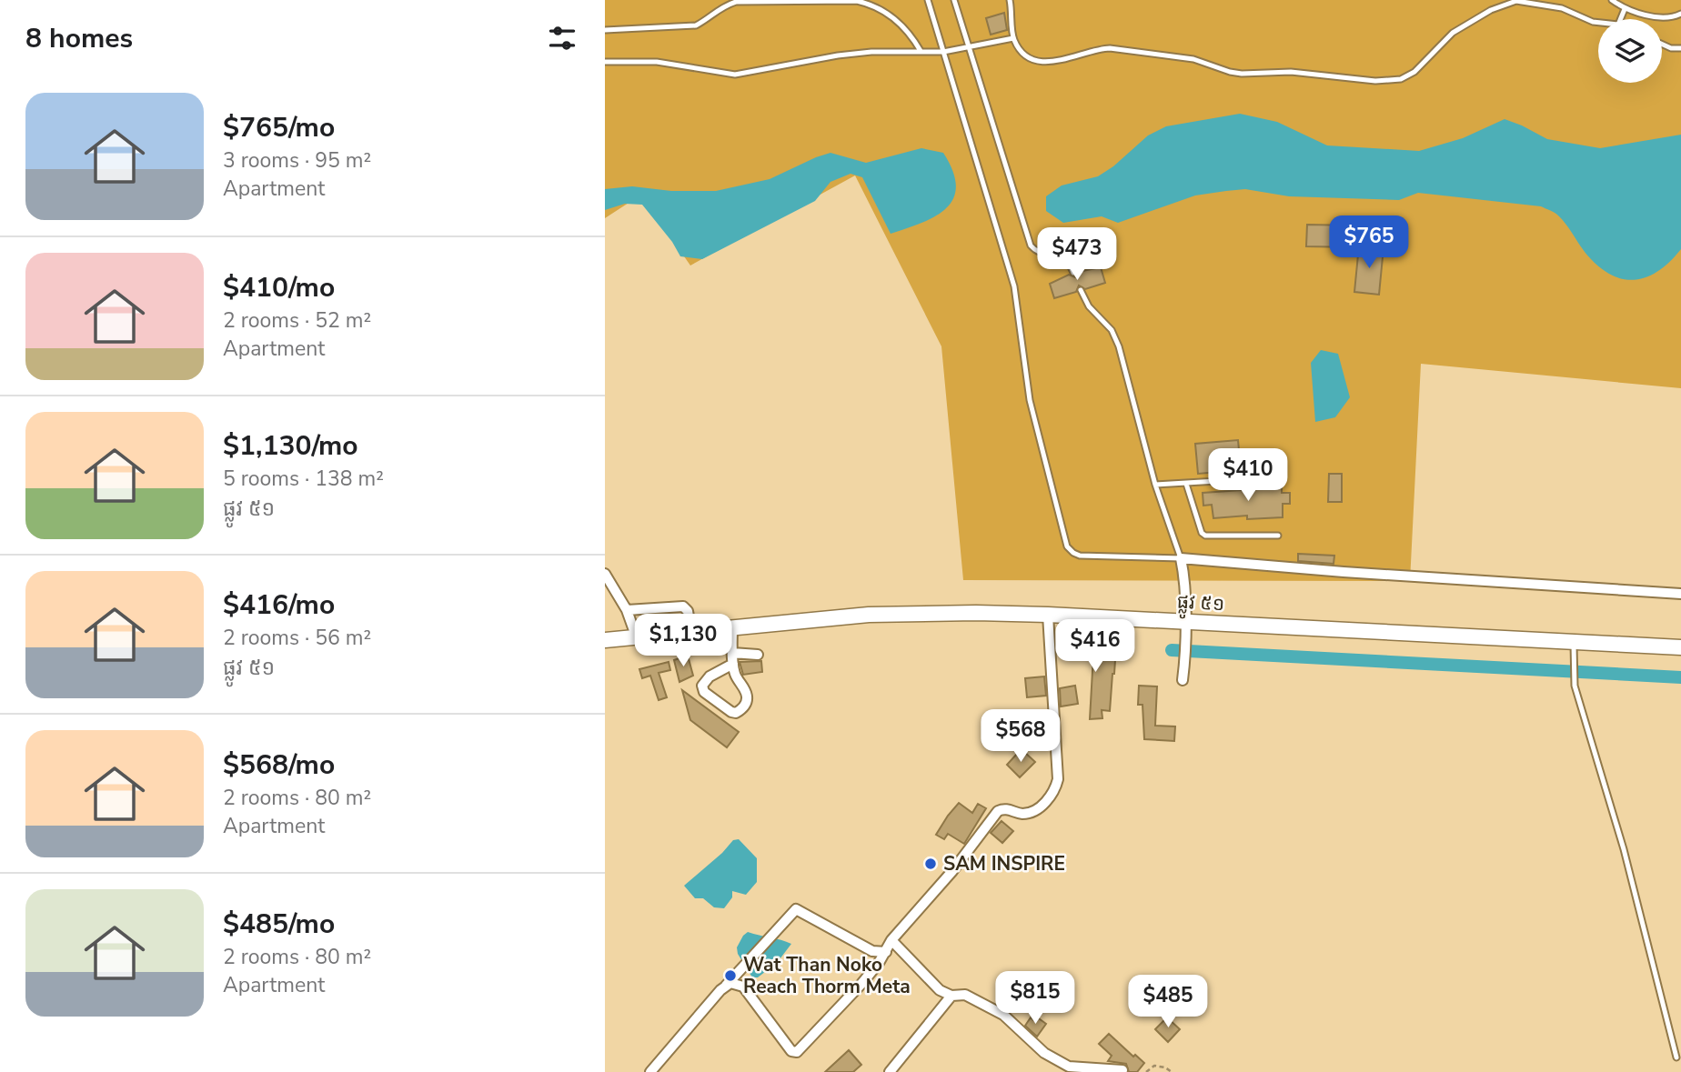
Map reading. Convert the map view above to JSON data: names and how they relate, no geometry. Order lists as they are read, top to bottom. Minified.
{"streets":{"main road":["ផ្លូវ ៥១"]},"places":["SAM INSPIRE","Wat Than Noko Reach Thorm Meta"],"page":{"heading":"8 homes","list":[{"name":"$765/mo","note":"3 rooms · 95 m² · Apartment"},{"name":"$410/mo","note":"2 rooms · 52 m² · Apartment"},{"name":"$1,130/mo","note":"5 rooms · 138 m² · ផ្លូវ ៥១"},{"name":"$416/mo","note":"2 rooms · 56 m² · ផ្លូវ ៥១"},{"name":"$568/mo","note":"2 rooms · 80 m² · Apartment"},{"name":"$485/mo","note":"2 rooms · 80 m² · Apartment"}],"price":["$765","$473","$410","$1,130","$416","$568","$815","$485"]}}
